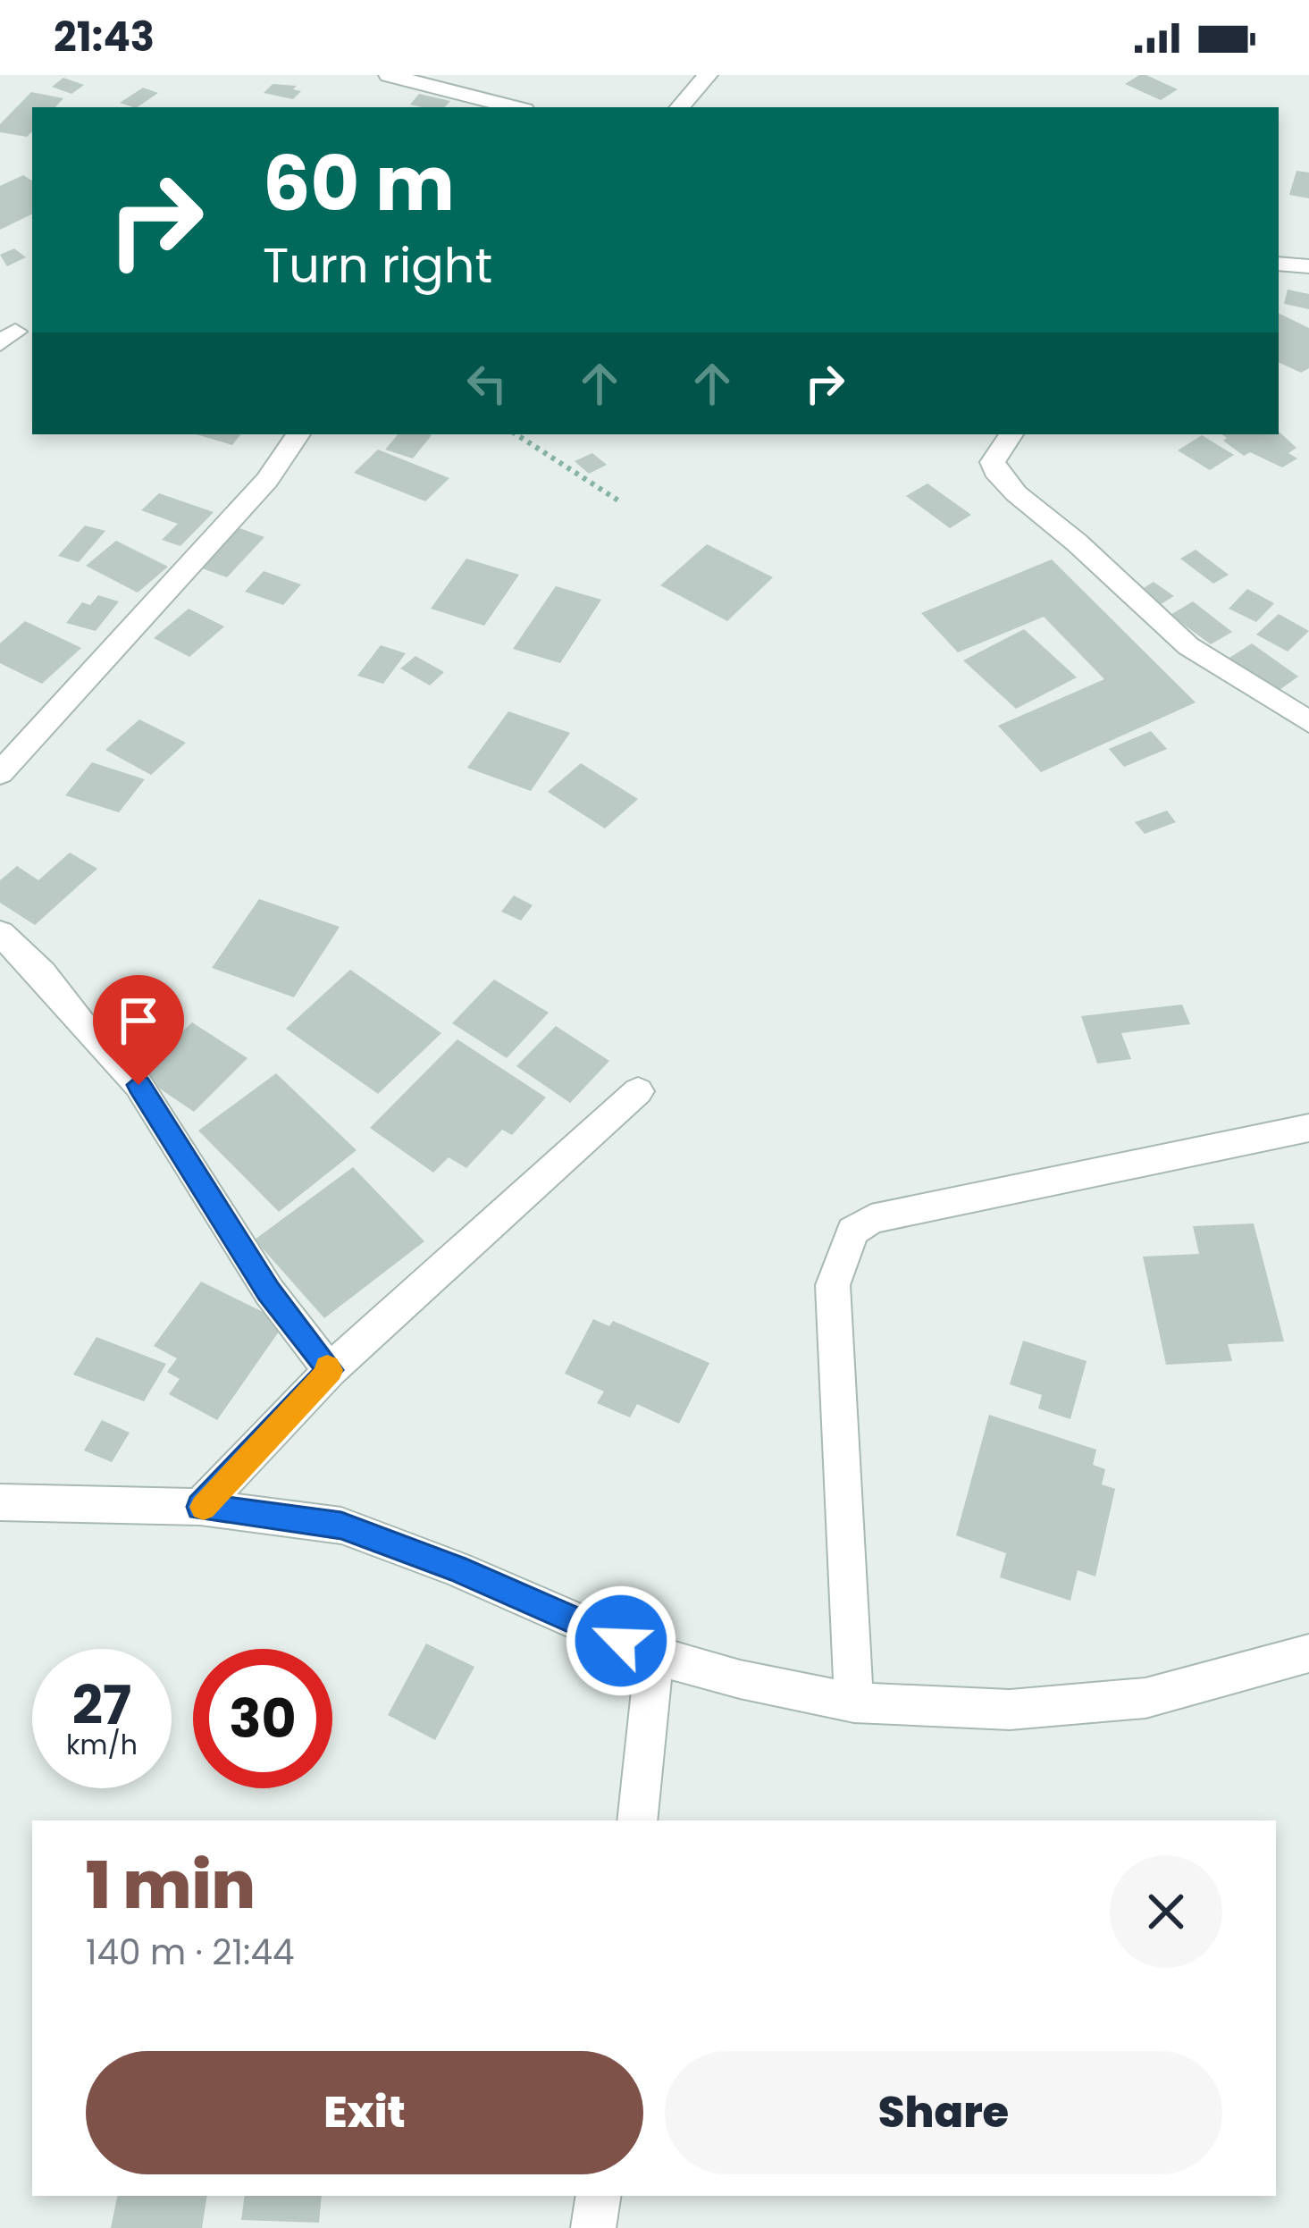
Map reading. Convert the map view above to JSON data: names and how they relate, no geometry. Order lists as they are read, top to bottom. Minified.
{"page":{"status":"21:43","turn":["60 m","Turn right"],"speed":"27 km/h","limit":"30","heading":["1 min","140 m · 21:44"],"buttons":["Exit","Share"]}}
